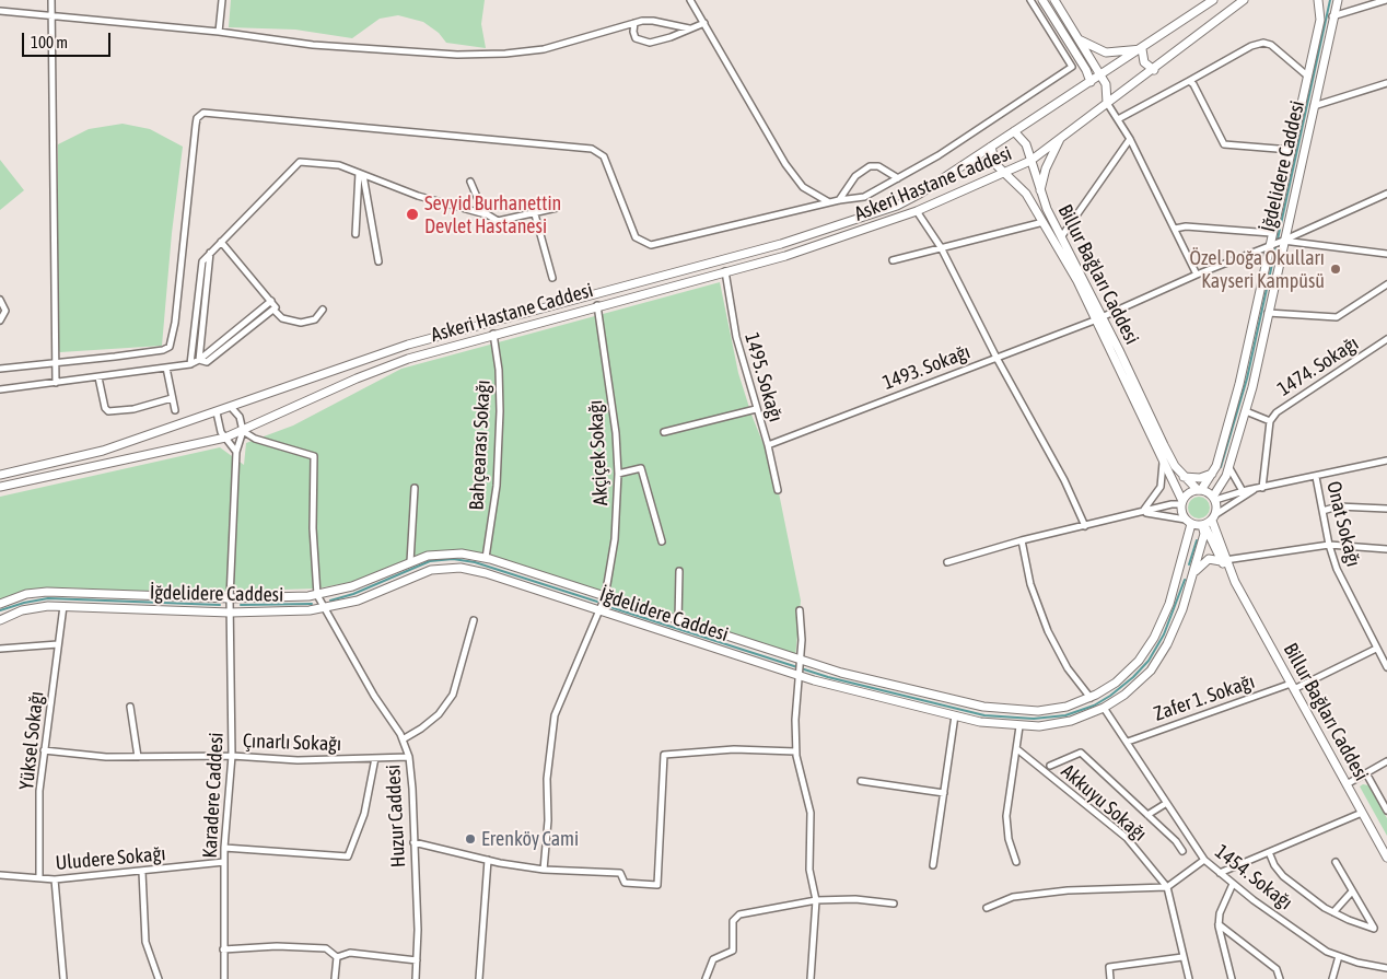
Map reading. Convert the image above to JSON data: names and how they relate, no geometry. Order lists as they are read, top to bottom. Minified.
{"streets":{"street":["İğdelidere Caddesi","Askeri Hastane Caddesi","Billur Bağları Caddesi","1474. Sokağı","1493. Sokağı","1495. Sokağı","Bahçearası Sokağı","Akçiçek Sokağı","Onat Sokağı","Zafer 1. Sokağı","Yüksel Sokağı","Çınarlı Sokağı","Karadere Caddesi","Akkuyu Sokağı","Huzur Caddesi","Uludere Sokağı","1454. Sokağı"]},"crossings":[["İğdelidere Caddesi","Billur Bağları Caddesi"],["İğdelidere Caddesi","1493. Sokağı"],["İğdelidere Caddesi","Bahçearası Sokağı"],["İğdelidere Caddesi","Akçiçek Sokağı"],["İğdelidere Caddesi","Yüksel Sokağı"],["İğdelidere Caddesi","Karadere Caddesi"],["İğdelidere Caddesi","Huzur Caddesi"],["İğdelidere Caddesi","1454. Sokağı"],["Askeri Hastane Caddesi","Billur Bağları Caddesi"],["Askeri Hastane Caddesi","1495. Sokağı"],["Askeri Hastane Caddesi","Bahçearası Sokağı"],["Askeri Hastane Caddesi","Akçiçek Sokağı"],["Billur Bağları Caddesi","1493. Sokağı"],["Billur Bağları Caddesi","Zafer 1. Sokağı"],["1493. Sokağı","1495. Sokağı"],["Onat Sokağı","Zafer 1. Sokağı"],["Zafer 1. Sokağı","1454. Sokağı"],["Yüksel Sokağı","Çınarlı Sokağı"],["Yüksel Sokağı","Uludere Sokağı"],["Çınarlı Sokağı","Karadere Caddesi"],["Çınarlı Sokağı","Huzur Caddesi"],["Karadere Caddesi","Uludere Sokağı"]],"places":["Seyyid Burhanettin Devlet Hastanesi","Özel Doğa Okulları Kayseri Kampüsü","Erenköy Cami"],"scale_bar":"100 m"}
